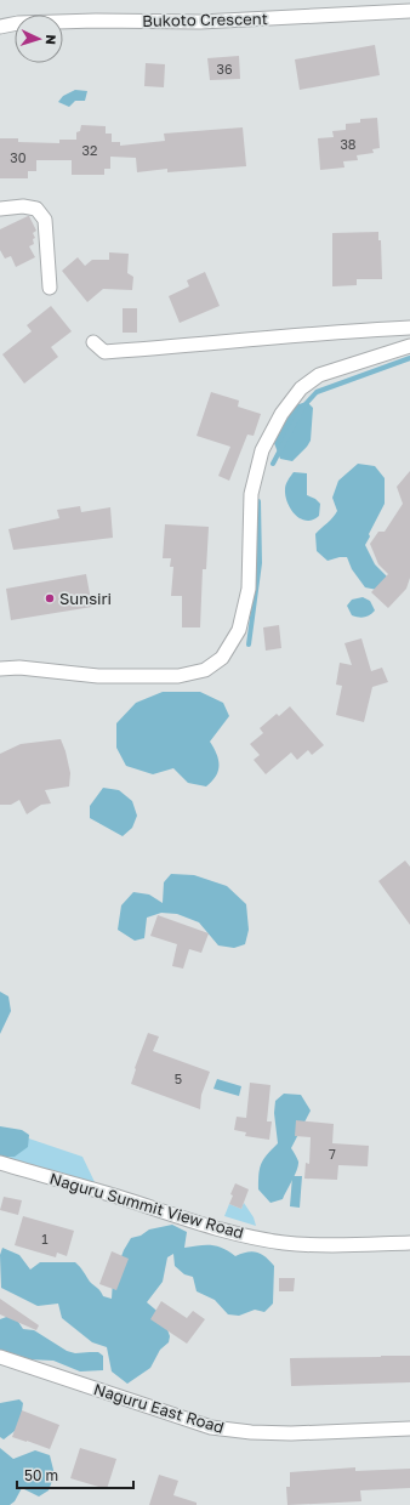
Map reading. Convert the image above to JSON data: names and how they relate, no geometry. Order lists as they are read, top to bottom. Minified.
{"streets":{"street":["Bukoto Crescent","Naguru Summit View Road","Naguru East Road"]},"places":["Sunsiri"],"house_numbers":["36","38","32","30","5","7","1"],"scale_bar":"50 m","north":"right"}
